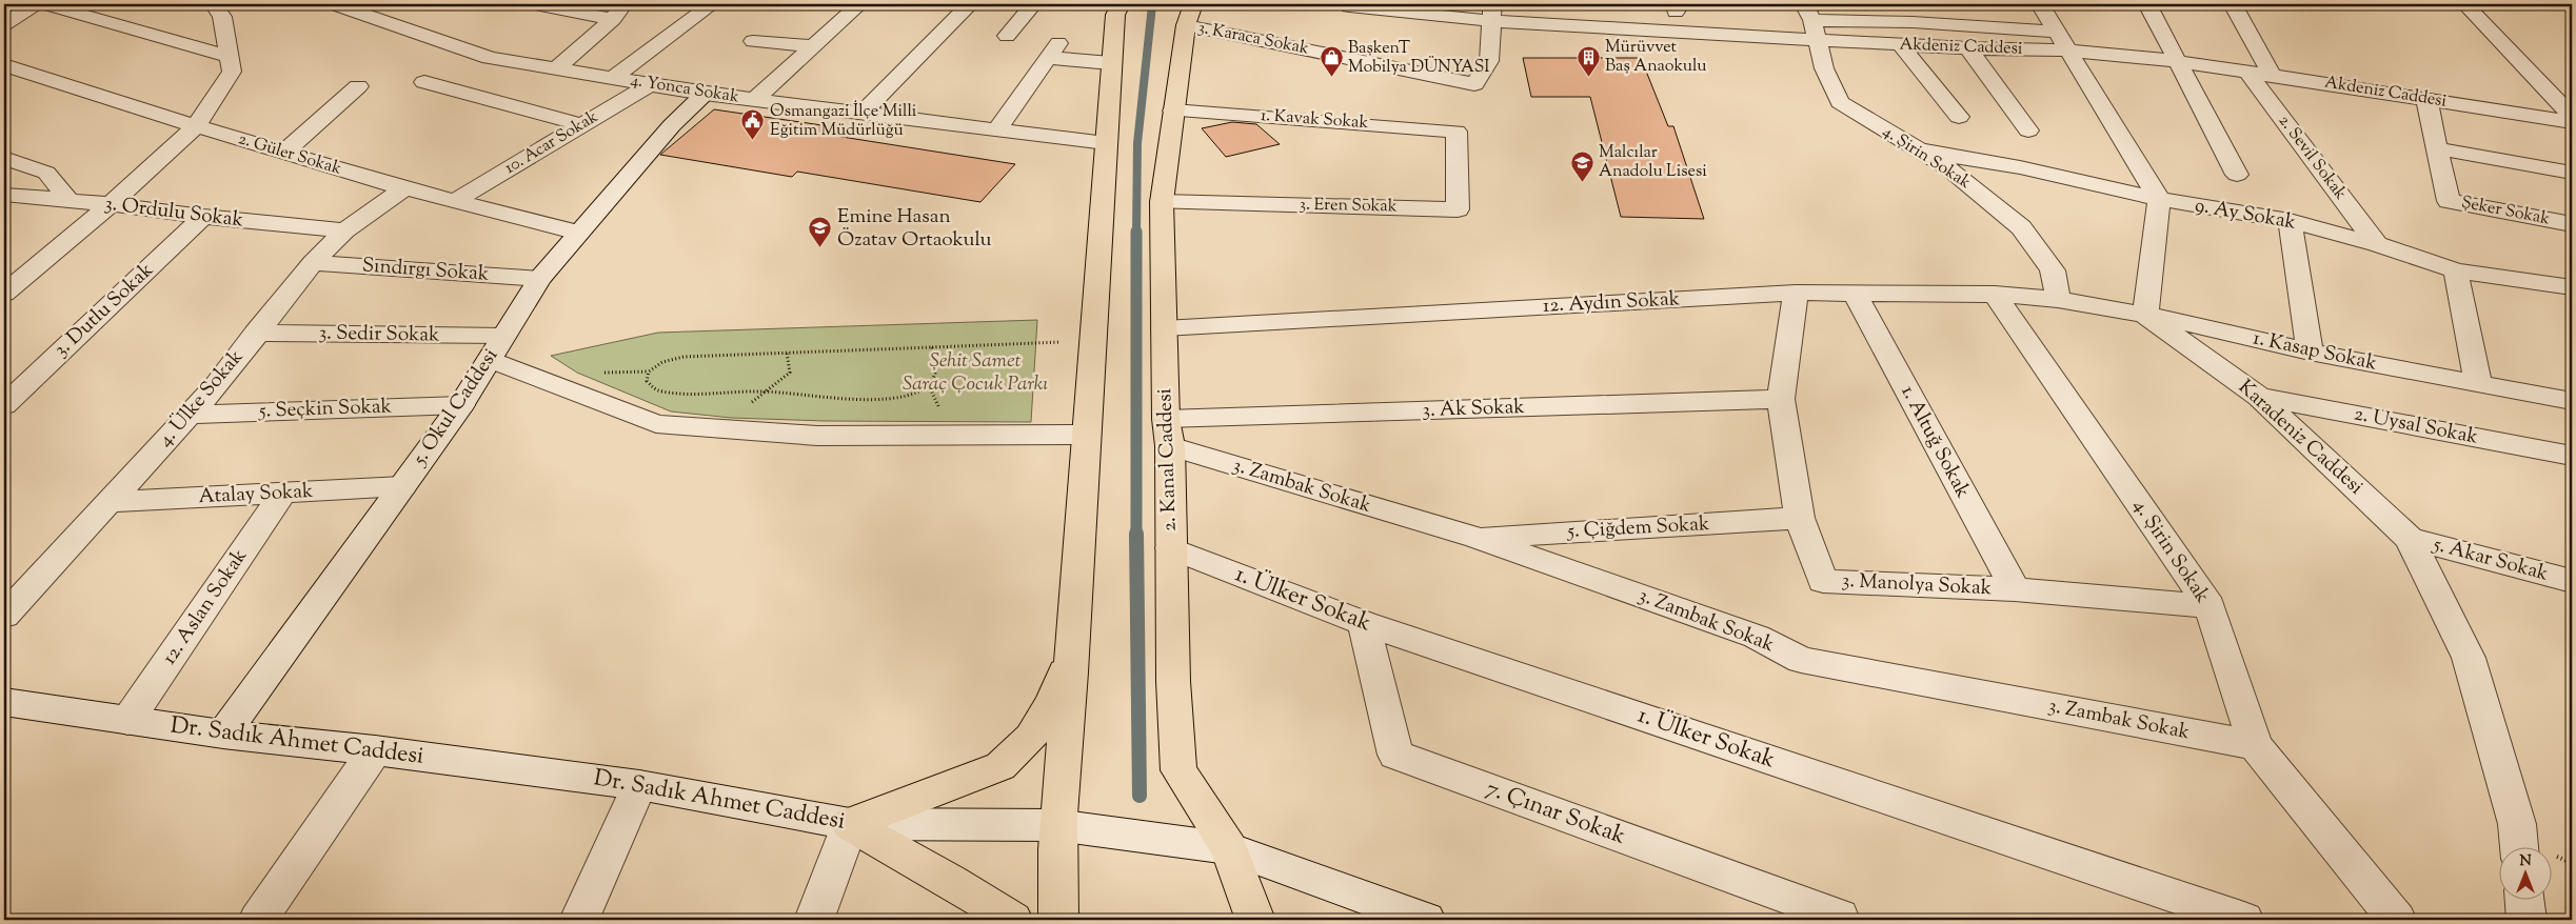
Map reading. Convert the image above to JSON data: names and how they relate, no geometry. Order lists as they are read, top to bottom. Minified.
{"streets":{"main road":["2. Kanal Caddesi"],"street":["3. Karaca Sokak","Akdeniz Caddesi","4. Yonca Sokak","1. Kavak Sokak","10. Acar Sokak","2. Güler Sokak","4. Şirin Sokak","2. Sevil Sokak","3. Eren Sokak","Şeker Sokak","3. Ordulu Sokak","9. Ay Sokak","Sındırgı Sokak","12. Aydın Sokak","3. Dutlu Sokak","3. Sedir Sokak","1. Kasap Sokak","4. Ülke Sokak","5. Okul Caddesi","5. Seçkin Sokak","3. Ak Sokak","2. Uysal Sokak","Karadeniz Caddesi","1. Altuğ Sokak","3. Zambak Sokak","Atalay Sokak","5. Çiğdem Sokak","5. Akar Sokak","3. Manolya Sokak","1. Ülker Sokak","12. Aslan Sokak","Dr. Sadık Ahmet Caddesi","7. Çınar Sokak"]},"crossings":[["3. Karaca Sokak","Akdeniz Caddesi"],["3. Karaca Sokak","2. Kanal Caddesi"],["Akdeniz Caddesi","4. Şirin Sokak"],["Akdeniz Caddesi","2. Sevil Sokak"],["Akdeniz Caddesi","Şeker Sokak"],["4. Yonca Sokak","10. Acar Sokak"],["4. Yonca Sokak","5. Okul Caddesi"],["1. Kavak Sokak","3. Eren Sokak"],["1. Kavak Sokak","2. Kanal Caddesi"],["10. Acar Sokak","2. Güler Sokak"],["2. Güler Sokak","4. Ülke Sokak"],["2. Güler Sokak","5. Okul Caddesi"],["4. Şirin Sokak","9. Ay Sokak"],["4. Şirin Sokak","12. Aydın Sokak"],["4. Şirin Sokak","1. Kasap Sokak"],["4. Şirin Sokak","3. Zambak Sokak"],["4. Şirin Sokak","3. Manolya Sokak"],["2. Sevil Sokak","9. Ay Sokak"],["3. Eren Sokak","2. Kanal Caddesi"],["3. Ordulu Sokak","3. Dutlu Sokak"],["3. Ordulu Sokak","4. Ülke Sokak"],["Sındırgı Sokak","4. Ülke Sokak"],["Sındırgı Sokak","5. Okul Caddesi"],["12. Aydın Sokak","1. Kasap Sokak"],["12. Aydın Sokak","1. Altuğ Sokak"],["12. Aydın Sokak","2. Kanal Caddesi"],["12. Aydın Sokak","3. Manolya Sokak"],["3. Sedir Sokak","4. Ülke Sokak"],["3. Sedir Sokak","5. Okul Caddesi"],["1. Kasap Sokak","Karadeniz Caddesi"],["4. Ülke Sokak","5. Seçkin Sokak"],["4. Ülke Sokak","Atalay Sokak"],["5. Okul Caddesi","5. Seçkin Sokak"],["5. Okul Caddesi","Atalay Sokak"],["5. Okul Caddesi","Dr. Sadık Ahmet Caddesi"],["3. Ak Sokak","2. Kanal Caddesi"],["3. Ak Sokak","3. Zambak Sokak"],["3. Ak Sokak","3. Manolya Sokak"],["2. Uysal Sokak","Karadeniz Caddesi"],["Karadeniz Caddesi","5. Akar Sokak"],["1. Altuğ Sokak","3. Manolya Sokak"],["2. Kanal Caddesi","3. Zambak Sokak"],["2. Kanal Caddesi","1. Ülker Sokak"],["2. Kanal Caddesi","Dr. Sadık Ahmet Caddesi"],["3. Zambak Sokak","5. Çiğdem Sokak"],["Atalay Sokak","12. Aslan Sokak"],["5. Çiğdem Sokak","3. Manolya Sokak"],["1. Ülker Sokak","7. Çınar Sokak"],["12. Aslan Sokak","Dr. Sadık Ahmet Caddesi"]],"parks":["Şehit Samet Saraç Çocuk Parkı"],"places":{"building":["Mürüvvet Baş Anaokulu"],"shop":["BaşkenT Mobilya DÜNYASI"],"public building":["Osmangazi İlçe Milli Eğitim Müdürlüğü"],"school or university":["Malcılar Anadolu Lisesi","Emine Hasan Özatav Ortaokulu"]},"north":"top"}
